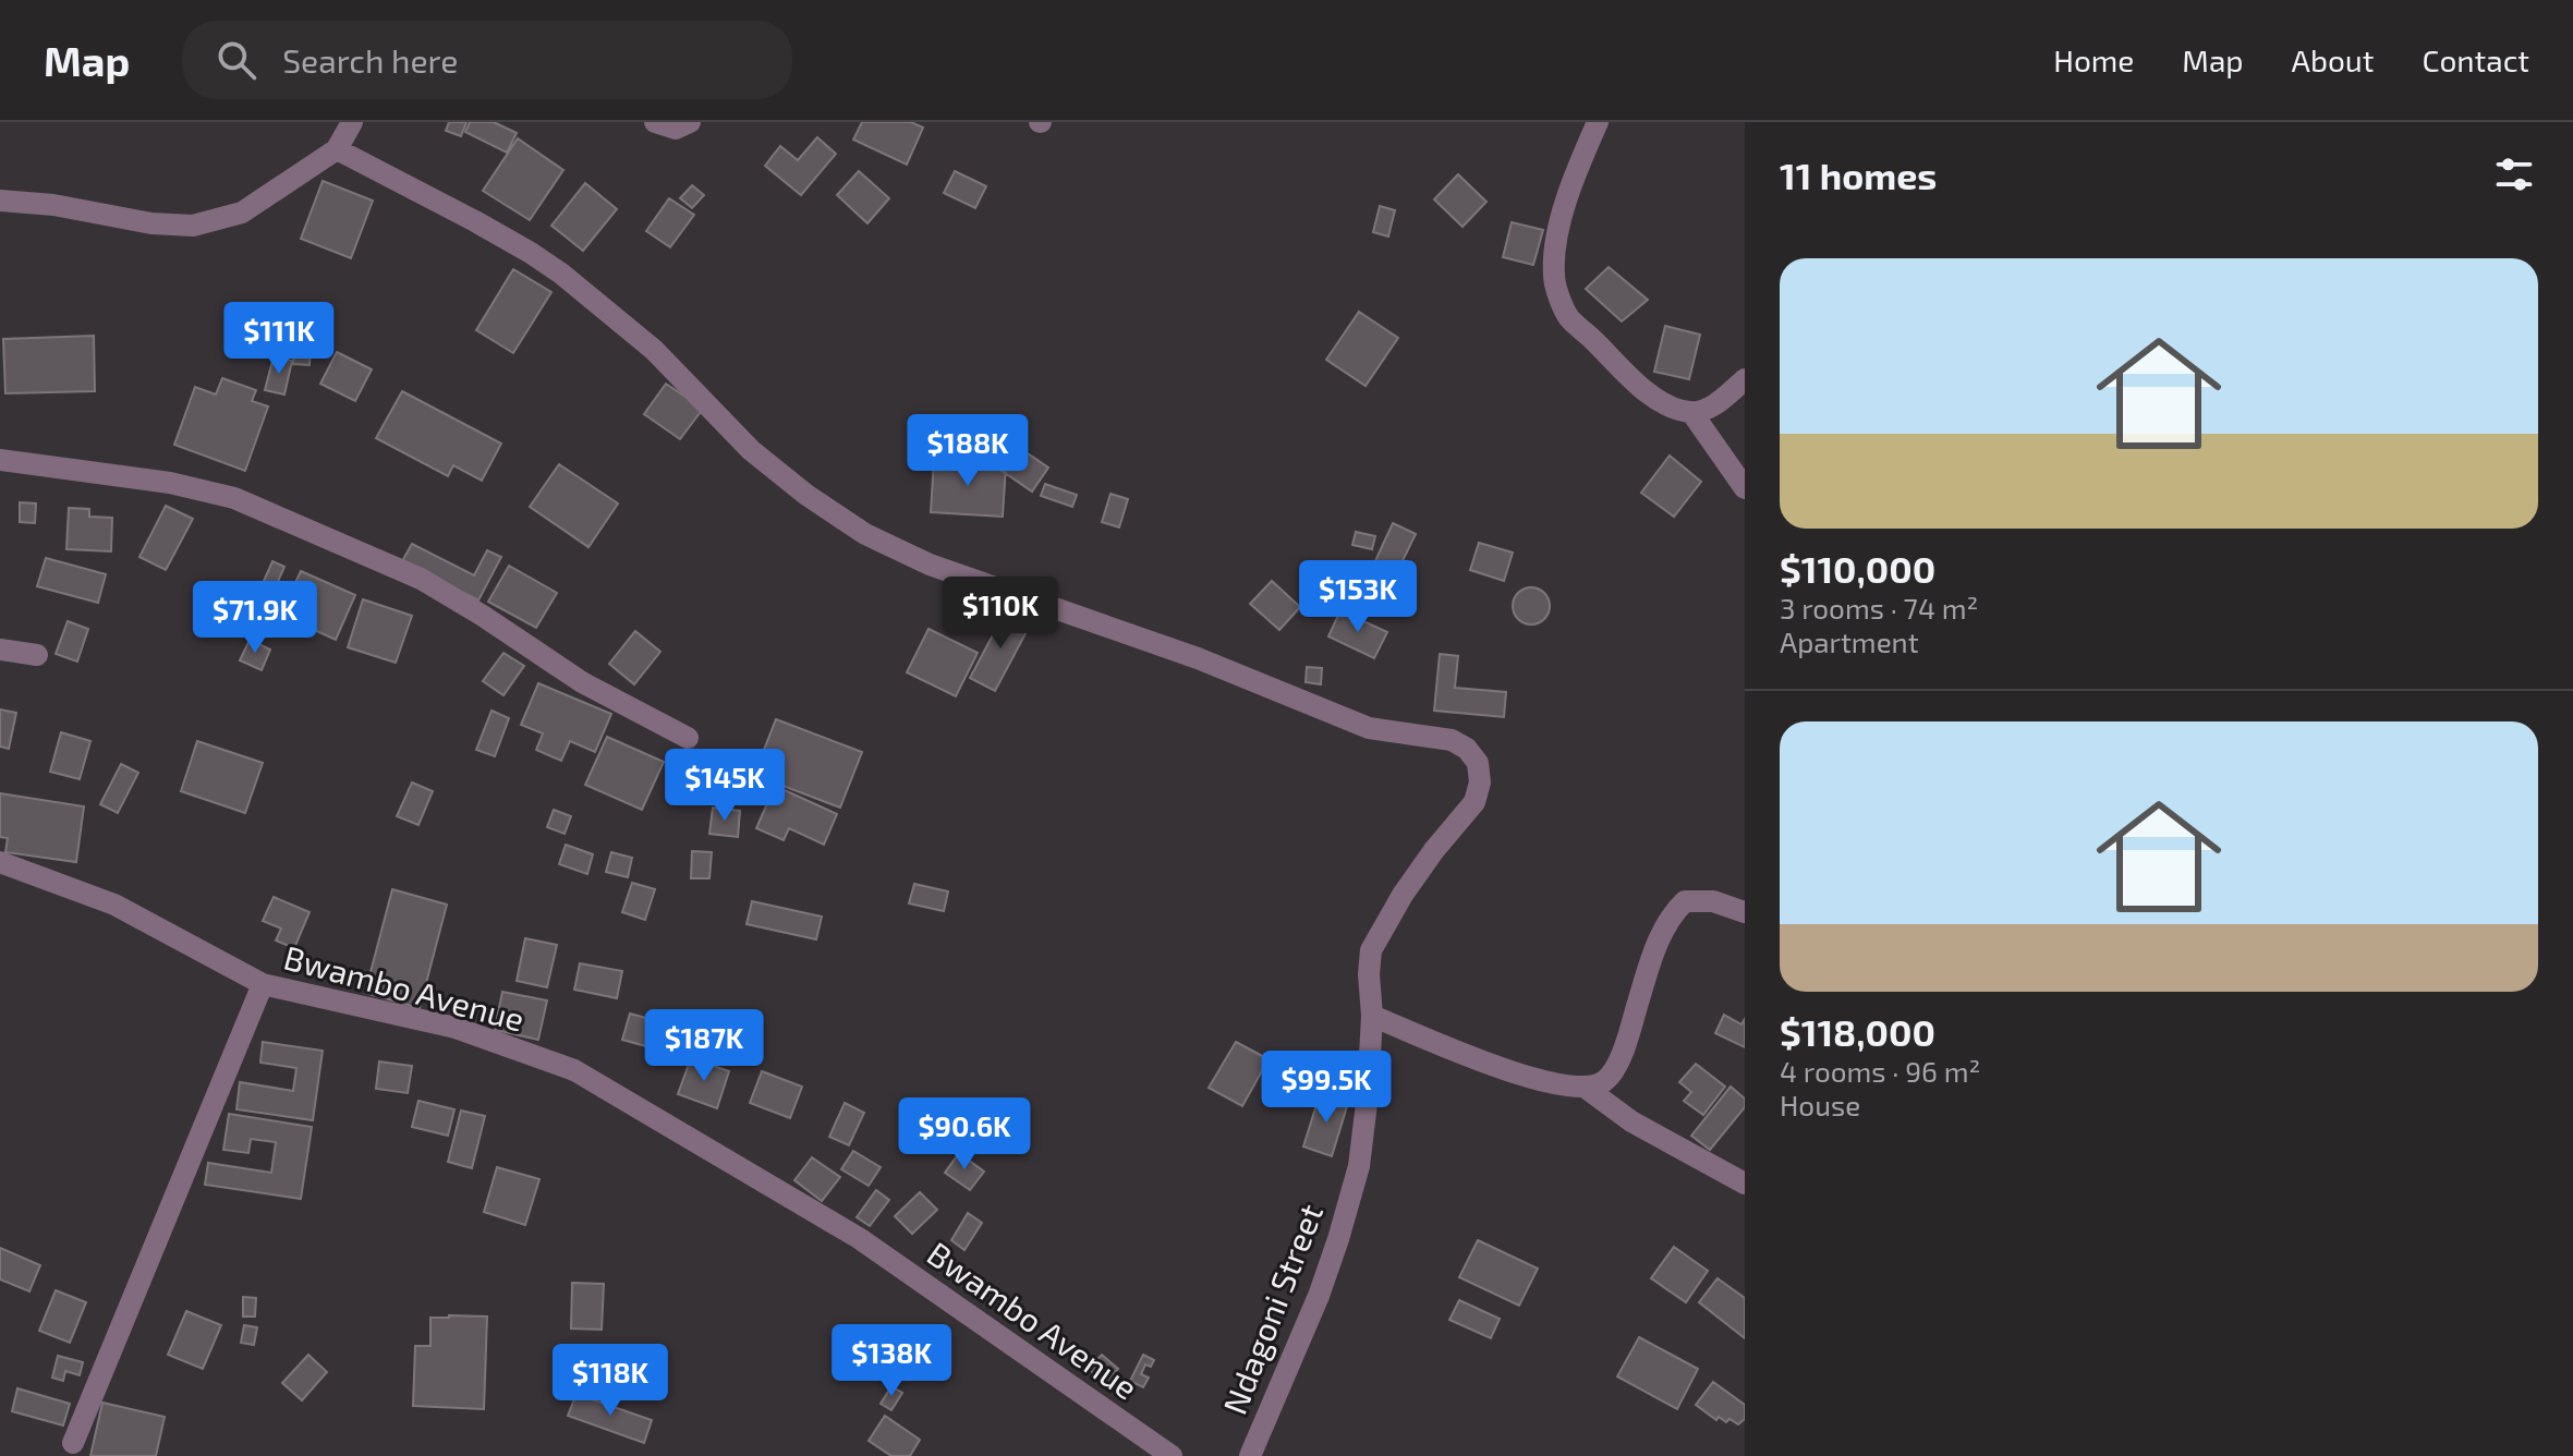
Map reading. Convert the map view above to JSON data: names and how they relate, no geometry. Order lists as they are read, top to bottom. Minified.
{"streets":{"street":["Bwambo Avenue","Ndagoni Street"]},"page":{"header":"Map","search":"Search here","nav":["Home","Map","About","Contact"],"heading":"11 homes","list":[{"name":"$110,000","note":"3 rooms · 74 m² · Apartment"},{"name":"$118,000","note":"4 rooms · 96 m² · House"}],"price":["$111K","$188K","$153K","$110K","$71.9K","$145K","$187K","$99.5K","$90.6K","$138K","$118K"]}}
